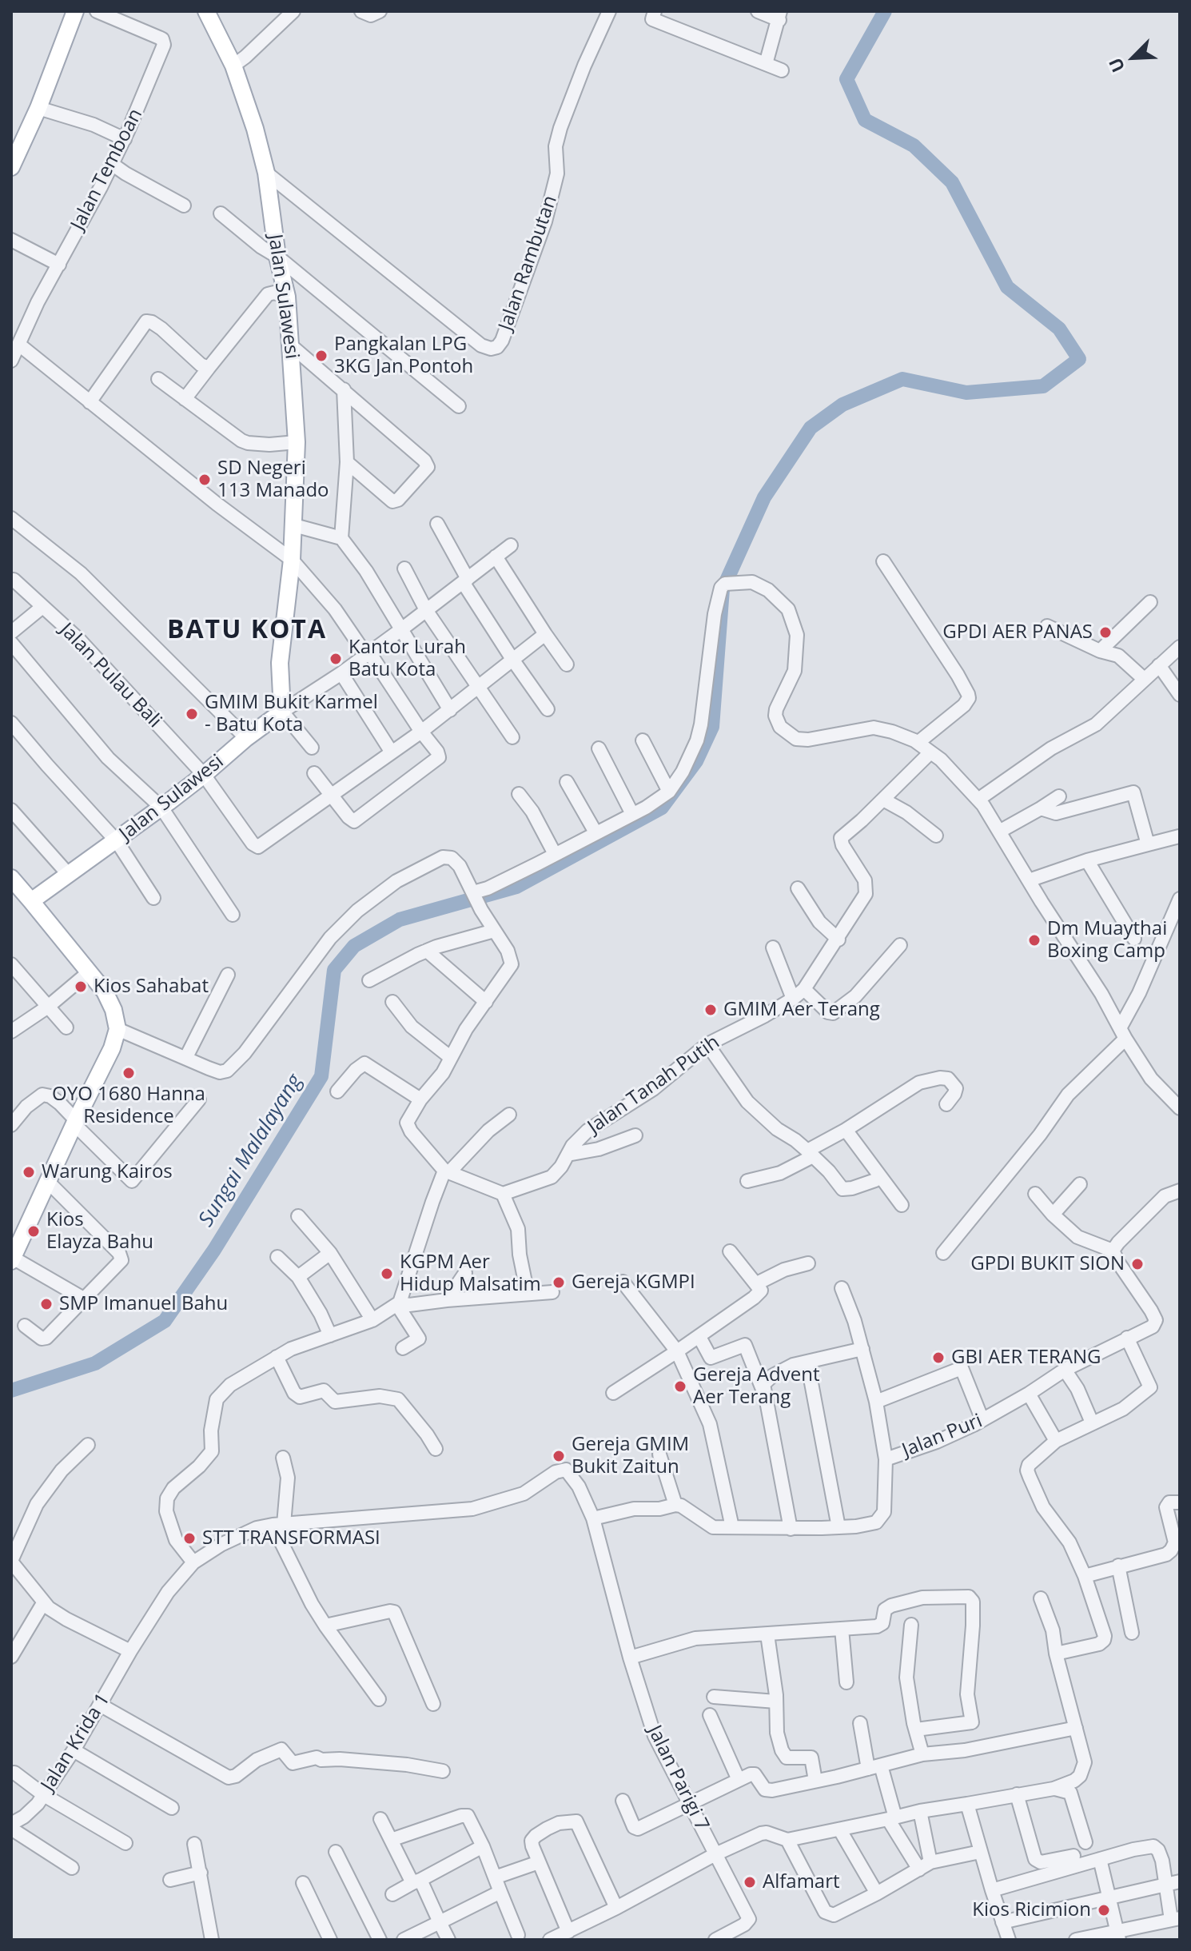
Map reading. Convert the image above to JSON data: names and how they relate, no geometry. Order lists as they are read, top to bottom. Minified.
{"streets":{"main road":["Jalan Sulawesi"],"street":["Jalan Temboan","Jalan Rambutan","Jalan Pulau Bali","Jalan Tanah Putih","Jalan Puri","Jalan Krida 1","Jalan Parigi 7"]},"crossings":[["Jalan Rambutan","Jalan Sulawesi"],["Jalan Sulawesi","Jalan Pulau Bali"],["Jalan Krida 1","Jalan Parigi 7"]],"districts":["BATU KOTA"],"water":["Sungai Malalayang"],"places":["Pangkalan LPG 3KG Jan Pontoh","SD Negeri 113 Manado","GPDI AER PANAS","Kantor Lurah Batu Kota","GMIM Bukit Karmel - Batu Kota","Dm Muaythai Boxing Camp","Kios Sahabat","GMIM Aer Terang","OYO 1680 Hanna Residence","Warung Kairos","Kios Elayza Bahu","GPDI BUKIT SION","KGPM Aer Hidup Malsatim","Gereja KGMPI","SMP Imanuel Bahu","GBI AER TERANG","Gereja Advent Aer Terang","Gereja GMIM Bukit Zaitun","STT TRANSFORMASI","Alfamart","Kios Ricimion"],"north":"bottom left"}
